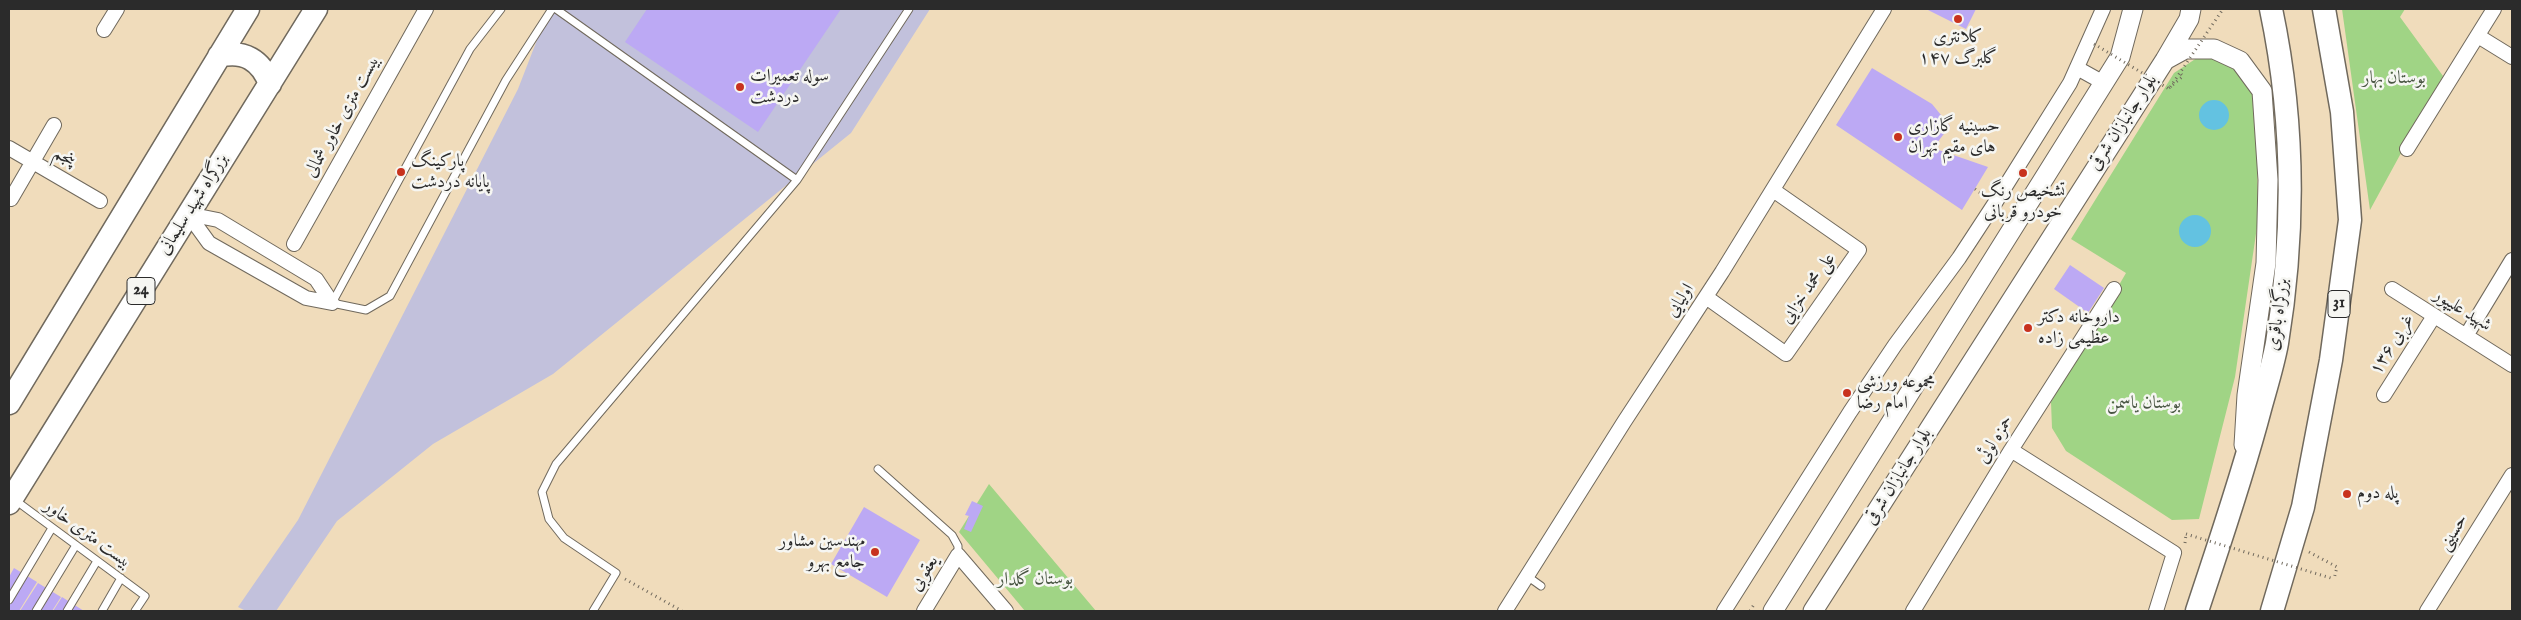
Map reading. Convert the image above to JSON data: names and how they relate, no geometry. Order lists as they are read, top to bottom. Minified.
{"streets":{"highway":["بزرگراه شهید سلیمانی","24","31","بزرگراه باقری"],"main road":["بلوار جانبازان شرقی"],"street":["بیست متری خاور شمالی","پنجم","علی محمد خزایی","اولیایی","شهید علیپور","۱۳۶ غربی","حمزه لوئی","حسینی","یعقوبی"],"lane":["بیست متری خاور"]},"crossings":[["بلوار جانبازان شرقی","بزرگراه باقری"],["بزرگراه شهید سلیمانی","بیست متری خاور"],["علی محمد خزایی","اولیایی"],["شهید علیپور","۱۳۶ غربی"]],"parks":["بوستان بهار","بوستان یاسمن","بوستان گلدار"],"places":["کلانتری ۱۴۷ گلبرگ","سوله تعمیرات دردشت","حسینیه گازاری های مقیم تهران","پارکینگ پایانه دردشت","تشخیص رنگ خودرو قربانی","داروخانه دکتر عظیمی زاده","مجموعه ورزشی امام رضا","پله دوم","مهندسین مشاور جامع بهرو"]}
